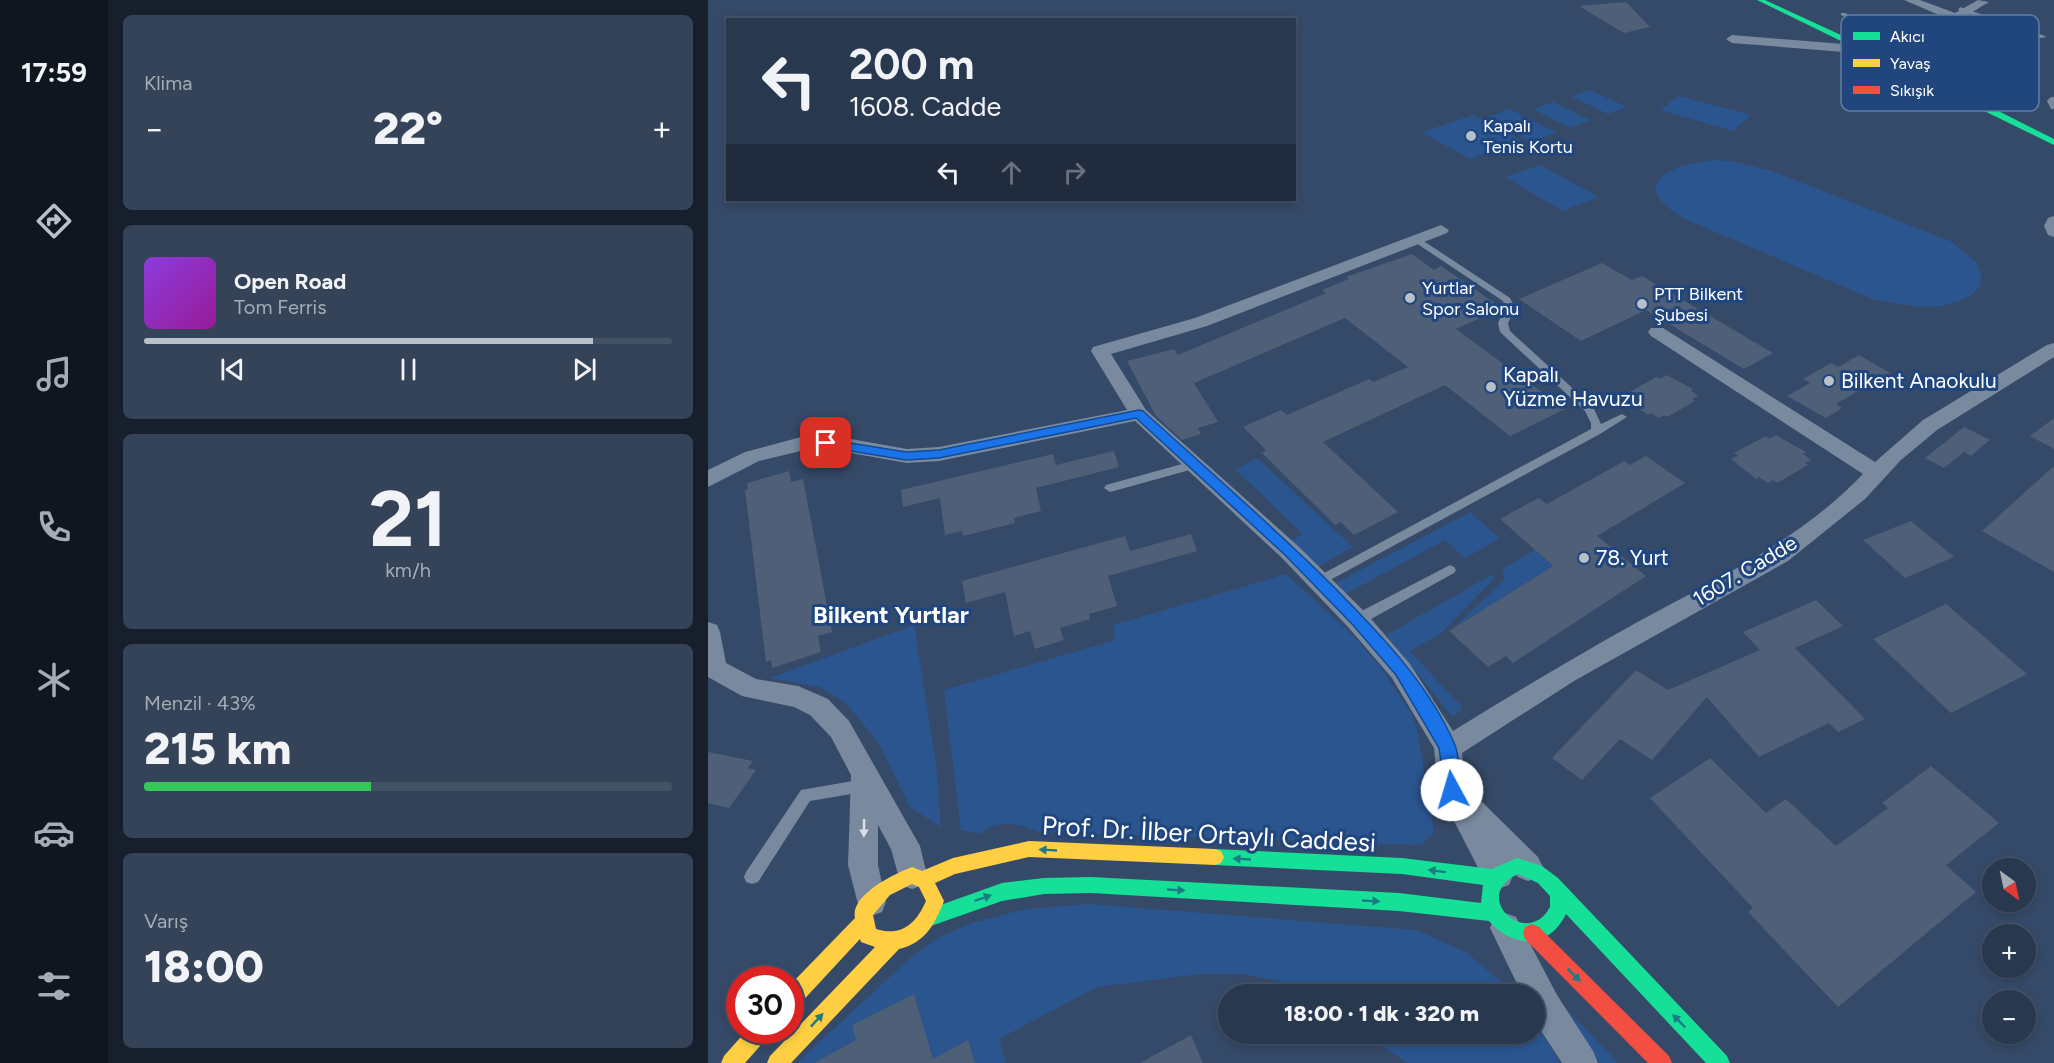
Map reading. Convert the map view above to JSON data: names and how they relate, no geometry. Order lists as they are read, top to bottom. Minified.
{"streets":{"street":["1607. Cadde","Prof. Dr. İlber Ortaylı Caddesi"]},"districts":["Bilkent Yurtlar"],"places":["Kapalı Tenis Kortu","Yurtlar Spor Salonu","PTT Bilkent Şubesi","Bilkent Anaokulu","Kapalı Yüzme Havuzu","78. Yurt"],"legend":["Akıcı","Yavaş","Sıkışık"],"north":"bottom right","page":{"tabs":"17:59","tile":["Klima",["21","km/h"],["Menzil · 43%","215 km"],["Varış","18:00"]],"turn":["200 m","1608. Cadde"],"heat":["−","22°","+"],"song":["Open Road","Tom Ferris"],"map_buttons":["+","−"],"limit":"30","trip":"18:00 · 1 dk · 320 m"}}
